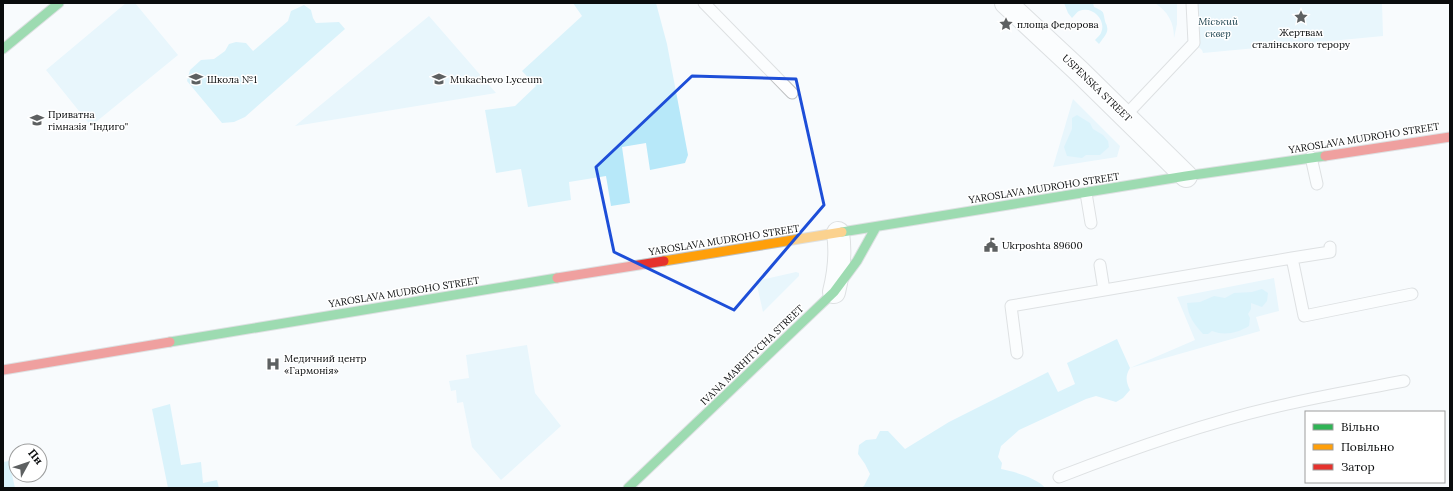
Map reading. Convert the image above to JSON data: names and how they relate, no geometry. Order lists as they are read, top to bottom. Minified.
{"streets":{"street":["USPENSKA STREET","YAROSLAVA MUDROHO STREET","IVANA MARHITYCHA STREET"]},"crossings":[["USPENSKA STREET","YAROSLAVA MUDROHO STREET"],["YAROSLAVA MUDROHO STREET","IVANA MARHITYCHA STREET"]],"parks":["Міський сквер"],"places":{"place":["Жертвам сталінського терору","площа Федорова"],"school or university":["Школа №1","Mukachevo Lyceum","Приватна гімназія \"Індиго\""],"public building":["Ukrposhta 89600"],"hospital":["Медичний центр «Гармонія»"]},"legend":["Вільно","Повільно","Затор"],"north":"top right"}
